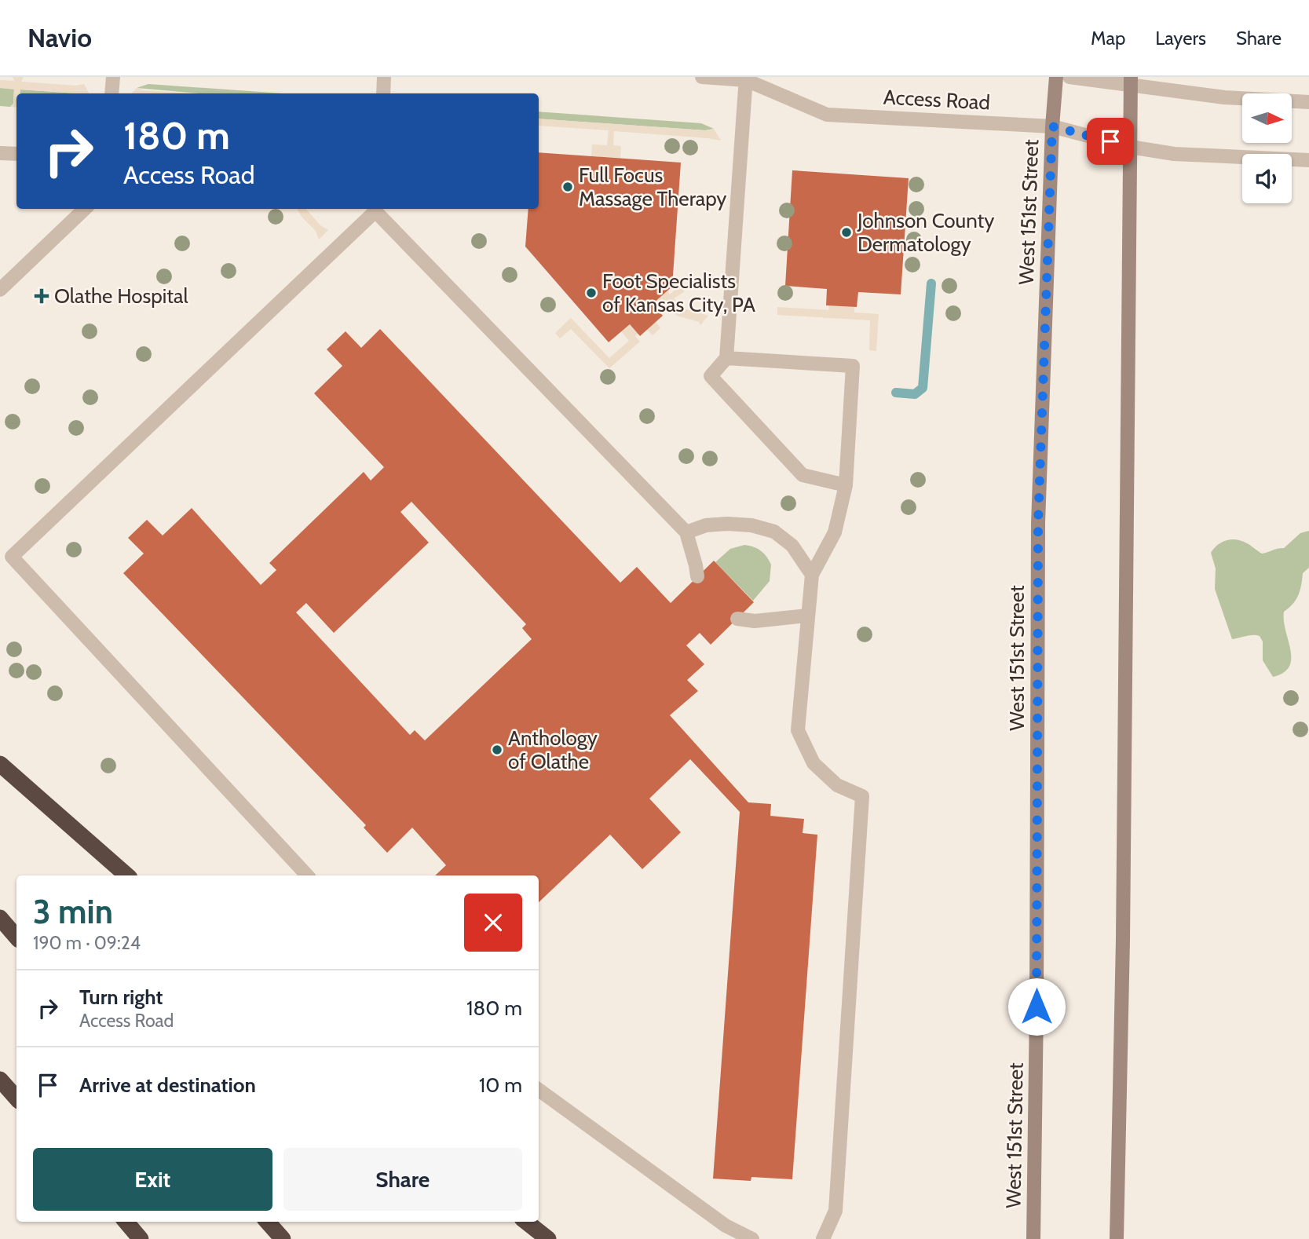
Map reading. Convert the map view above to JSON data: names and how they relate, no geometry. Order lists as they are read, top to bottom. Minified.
{"streets":{"main road":["West 151st Street"],"street":["Access Road"]},"crossings":[["Access Road","West 151st Street"]],"places":{"other":["Full Focus Massage Therapy","Johnson County Dermatology","Foot Specialists of Kansas City, PA","Anthology of Olathe"],"health":["Olathe Hospital"]},"north":"right","page":{"header":"Navio","nav":["Map","Layers","Share"],"turn":["180 m","Access Road"],"heading":["3 min","190 m · 09:24"],"list":[{"name":"Turn right","note":"Access Road","value":"180 m"},{"name":"Arrive at destination","value":"10 m"}],"buttons":["Exit","Share"]}}
